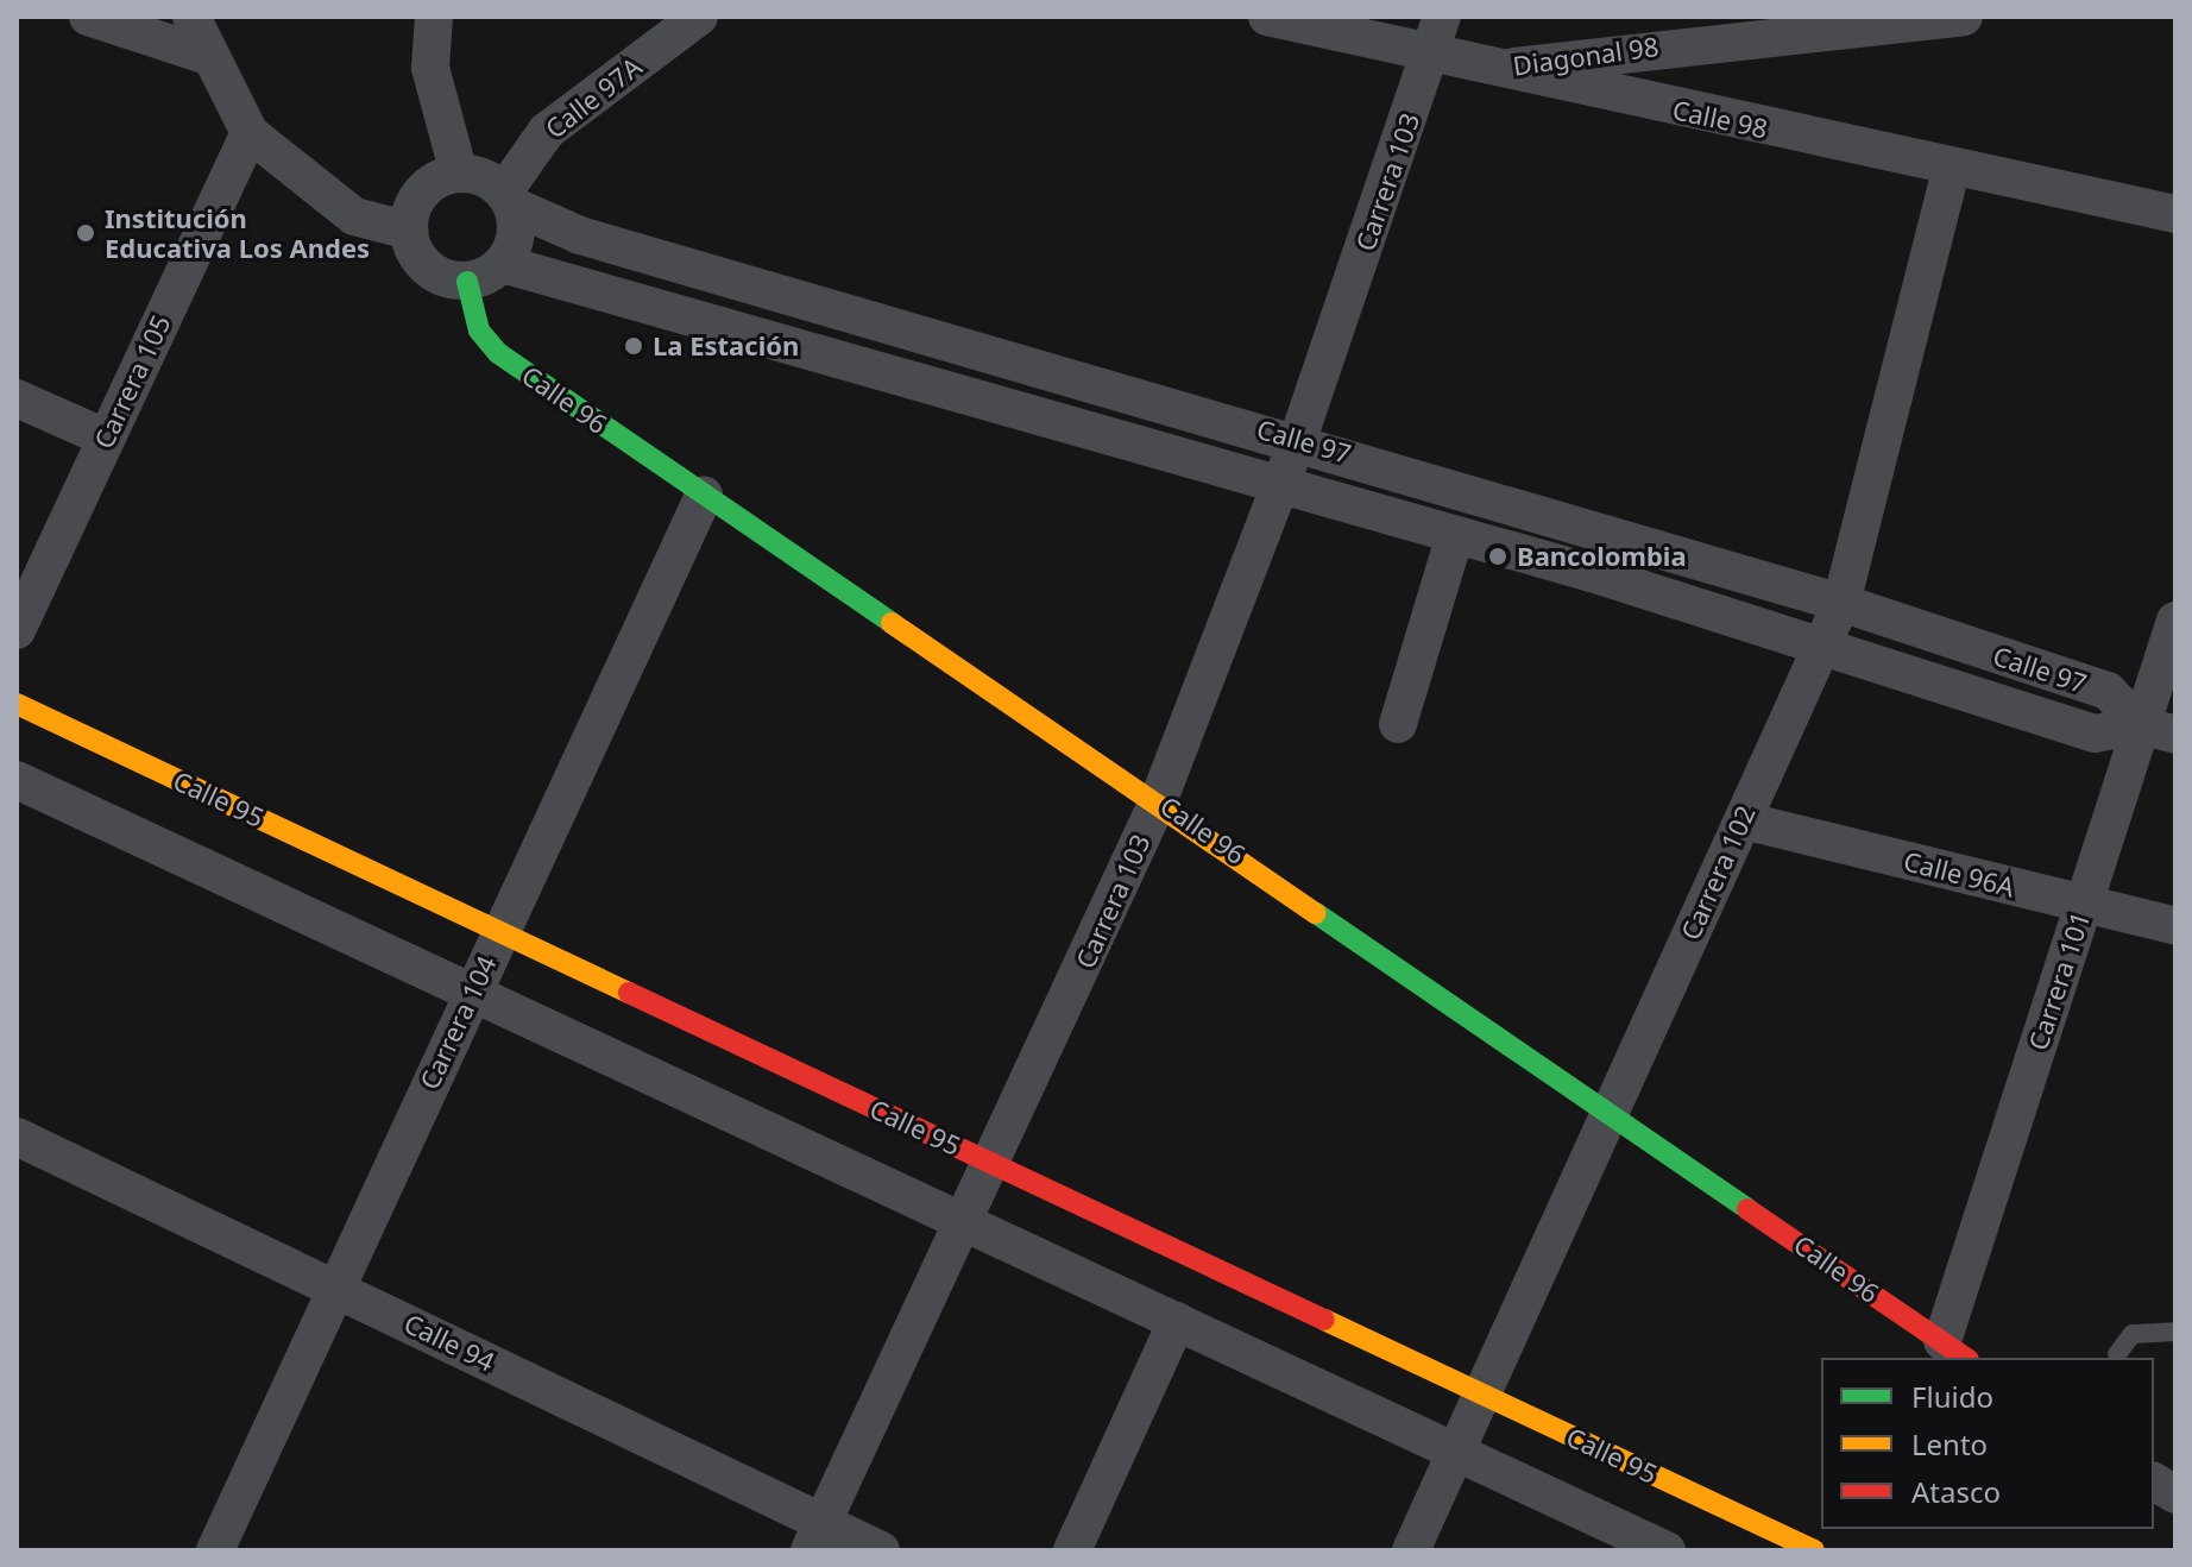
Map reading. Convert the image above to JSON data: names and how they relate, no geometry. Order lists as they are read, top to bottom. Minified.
{"streets":{"street":["Diagonal 98","Calle 97A","Calle 98","Carrera 103","Carrera 105","Calle 96","Calle 97","Calle 95","Carrera 102","Calle 96A","Carrera 101","Carrera 104","Calle 94"]},"crossings":[["Diagonal 98","Calle 98"],["Calle 97A","Calle 96"],["Calle 97A","Calle 97"],["Calle 98","Carrera 103"],["Calle 98","Carrera 102"],["Carrera 103","Calle 96"],["Carrera 103","Calle 97"],["Carrera 103","Calle 95"],["Carrera 103","Calle 94"],["Calle 96","Calle 97"],["Calle 96","Carrera 102"],["Calle 96","Carrera 101"],["Calle 96","Carrera 104"],["Calle 97","Carrera 102"],["Calle 97","Carrera 101"],["Calle 95","Carrera 102"],["Calle 95","Carrera 104"],["Carrera 102","Calle 96A"],["Calle 96A","Carrera 101"],["Carrera 104","Calle 94"]],"places":["Institución Educativa Los Andes","La Estación","Bancolombia"],"legend":["Fluido","Lento","Atasco"]}
